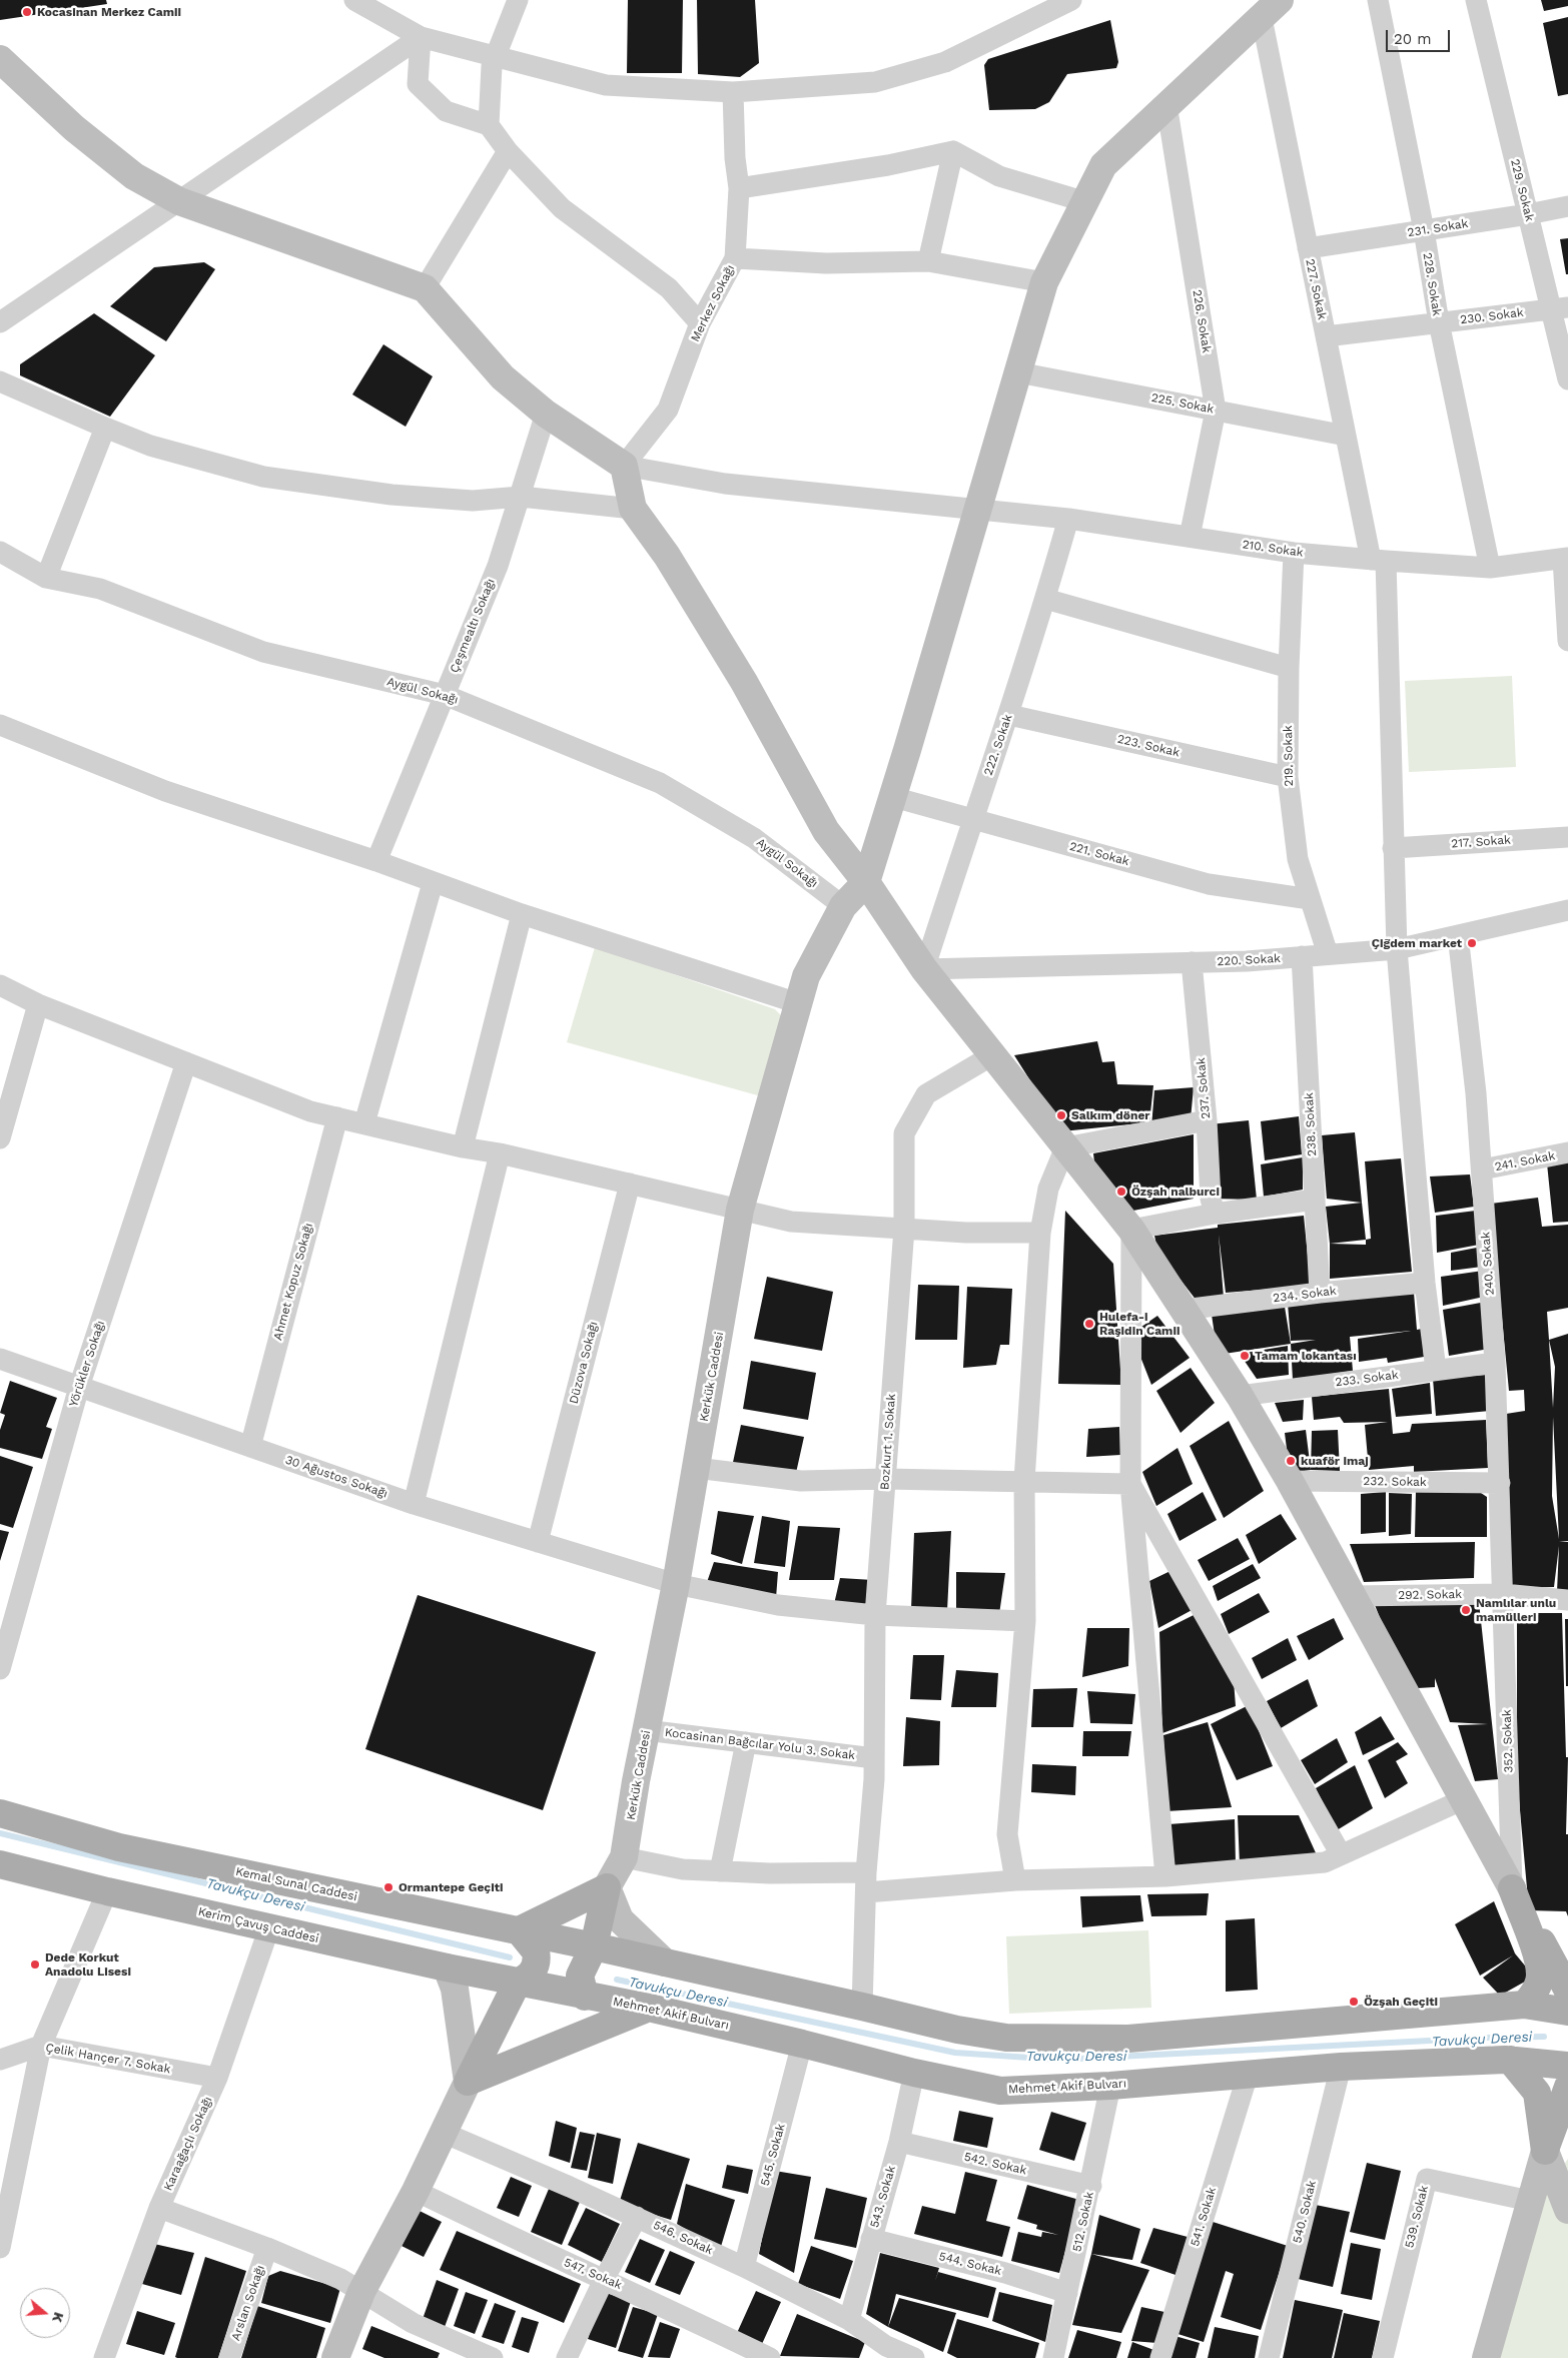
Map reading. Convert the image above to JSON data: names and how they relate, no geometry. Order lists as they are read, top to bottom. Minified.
{"streets":{"main road":["Kemal Sunal Caddesi","Kerim Çavuş Caddesi","Mehmet Akif Bulvarı"],"street":["229. Sokak","231. Sokak","228. Sokak","227. Sokak","Merkez Sokağı","230. Sokak","226. Sokak","225. Sokak","210. Sokak","Çeşmealtı Sokağı","Aygül Sokağı","222. Sokak","223. Sokak","219. Sokak","217. Sokak","221. Sokak","220. Sokak","237. Sokak","238. Sokak","241. Sokak","240. Sokak","Ahmet Kopuz Sokağı","234. Sokak","Düzova Sokağı","Yörükler Sokağı","Kerkük Caddesi","233. Sokak","Bozkurt 1. Sokak","30 Ağustos Sokağı","232. Sokak","292. Sokak","352. Sokak","Kocasinan Bağcılar Yolu 3. Sokak","Çelik Hançer 7. Sokak","Karaağaçlı Sokağı","545. Sokak","542. Sokak","543. Sokak","540. Sokak","541. Sokak","539. Sokak","512. Sokak","546. Sokak","544. Sokak","547. Sokak","Arslan Sokağı"]},"crossings":[["229. Sokak","231. Sokak"],["229. Sokak","230. Sokak"],["231. Sokak","228. Sokak"],["231. Sokak","227. Sokak"],["228. Sokak","230. Sokak"],["228. Sokak","210. Sokak"],["227. Sokak","230. Sokak"],["227. Sokak","225. Sokak"],["227. Sokak","210. Sokak"],["227. Sokak","217. Sokak"],["227. Sokak","220. Sokak"],["227. Sokak","234. Sokak"],["227. Sokak","233. Sokak"],["Merkez Sokağı","210. Sokak"],["226. Sokak","225. Sokak"],["226. Sokak","210. Sokak"],["210. Sokak","222. Sokak"],["210. Sokak","219. Sokak"],["Çeşmealtı Sokağı","Aygül Sokağı"],["Aygül Sokağı","Kerkük Caddesi"],["222. Sokak","223. Sokak"],["222. Sokak","221. Sokak"],["222. Sokak","220. Sokak"],["223. Sokak","219. Sokak"],["219. Sokak","221. Sokak"],["219. Sokak","220. Sokak"],["220. Sokak","237. Sokak"],["220. Sokak","238. Sokak"],["220. Sokak","240. Sokak"],["238. Sokak","234. Sokak"],["241. Sokak","240. Sokak"],["240. Sokak","233. Sokak"],["240. Sokak","232. Sokak"],["240. Sokak","292. Sokak"],["240. Sokak","352. Sokak"],["Ahmet Kopuz Sokağı","30 Ağustos Sokağı"],["Düzova Sokağı","30 Ağustos Sokağı"],["Yörükler Sokağı","30 Ağustos Sokağı"],["Kerkük Caddesi","30 Ağustos Sokağı"],["Kerkük Caddesi","Kocasinan Bağcılar Yolu 3. Sokak"],["Bozkurt 1. Sokak","30 Ağustos Sokağı"],["Bozkurt 1. Sokak","Kocasinan Bağcılar Yolu 3. Sokak"],["292. Sokak","352. Sokak"],["Kerim Çavuş Caddesi","Mehmet Akif Bulvarı"],["Kerim Çavuş Caddesi","Karaağaçlı Sokağı"],["Mehmet Akif Bulvarı","545. Sokak"],["Mehmet Akif Bulvarı","543. Sokak"],["Mehmet Akif Bulvarı","540. Sokak"],["Mehmet Akif Bulvarı","541. Sokak"],["Mehmet Akif Bulvarı","512. Sokak"],["Çelik Hançer 7. Sokak","Karaağaçlı Sokağı"],["545. Sokak","546. Sokak"],["542. Sokak","543. Sokak"],["542. Sokak","512. Sokak"],["543. Sokak","546. Sokak"],["543. Sokak","544. Sokak"],["512. Sokak","544. Sokak"]],"water":["Tavukçu Deresi"],"places":["Kocasinan Merkez Camii","Çiğdem market","Salkım döner","Özşah nalburci","Hulefa-i Raşidin Camii","Tamam lokantası","kuaför imaj","Namlılar unlu mamülleri","Ormantepe Geçiti","Dede Korkut Anadolu Lisesi","Özşah Geçiti"],"scale_bar":"20 m","north":"right"}
